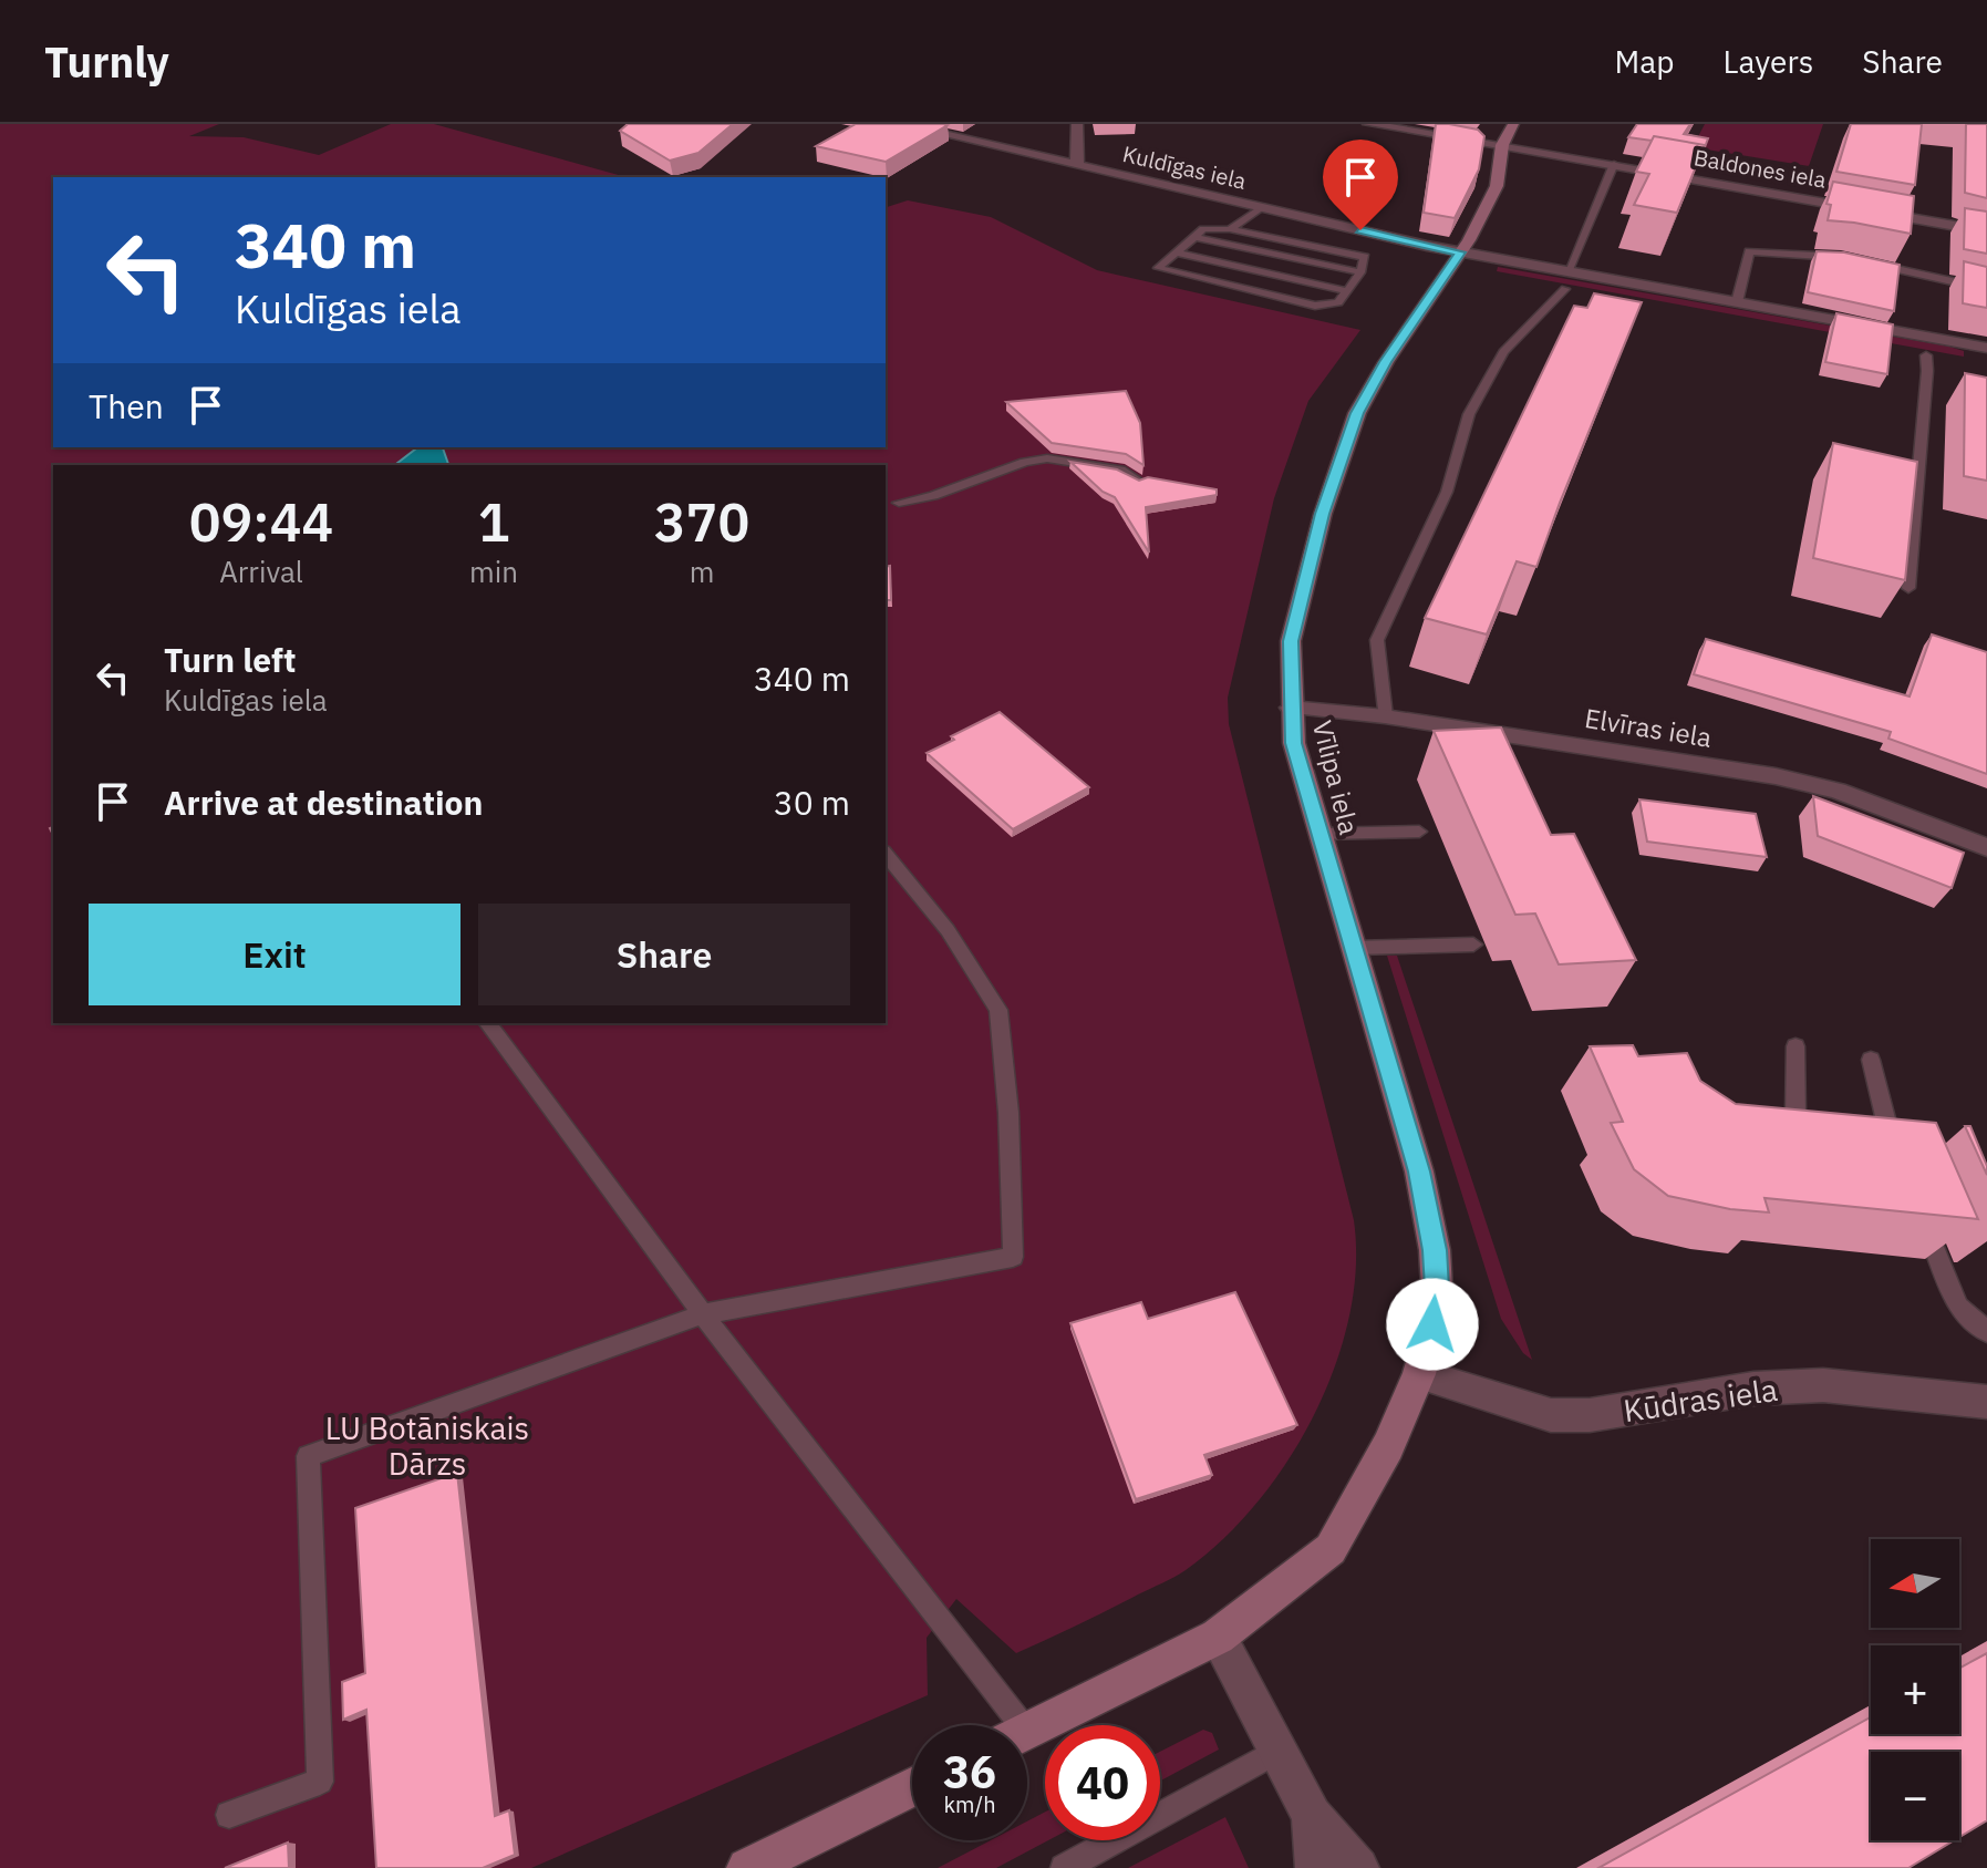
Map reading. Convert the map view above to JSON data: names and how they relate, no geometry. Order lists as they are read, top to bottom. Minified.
{"streets":{"street":["Kuldīgas iela","Baldones iela","Elvīras iela","Vīlipa iela","Kūdras iela"]},"crossings":[["Kuldīgas iela","Vīlipa iela"],["Baldones iela","Vīlipa iela"],["Elvīras iela","Vīlipa iela"],["Vīlipa iela","Kūdras iela"]],"parks":["LU Botāniskais Dārzs"],"north":"left","page":{"header":"Turnly","nav":["Map","Layers","Share"],"turn":["340 m","Kuldīgas iela"],"then":"Then","eta":["09:44","Arrival","1","min","370","m"],"list":[{"name":"Turn left","note":"Kuldīgas iela","value":"340 m"},{"name":"Arrive at destination","value":"30 m"}],"buttons":["Exit","Share"],"map_buttons":["+","−"],"speed":"36 km/h","limit":"40"}}
